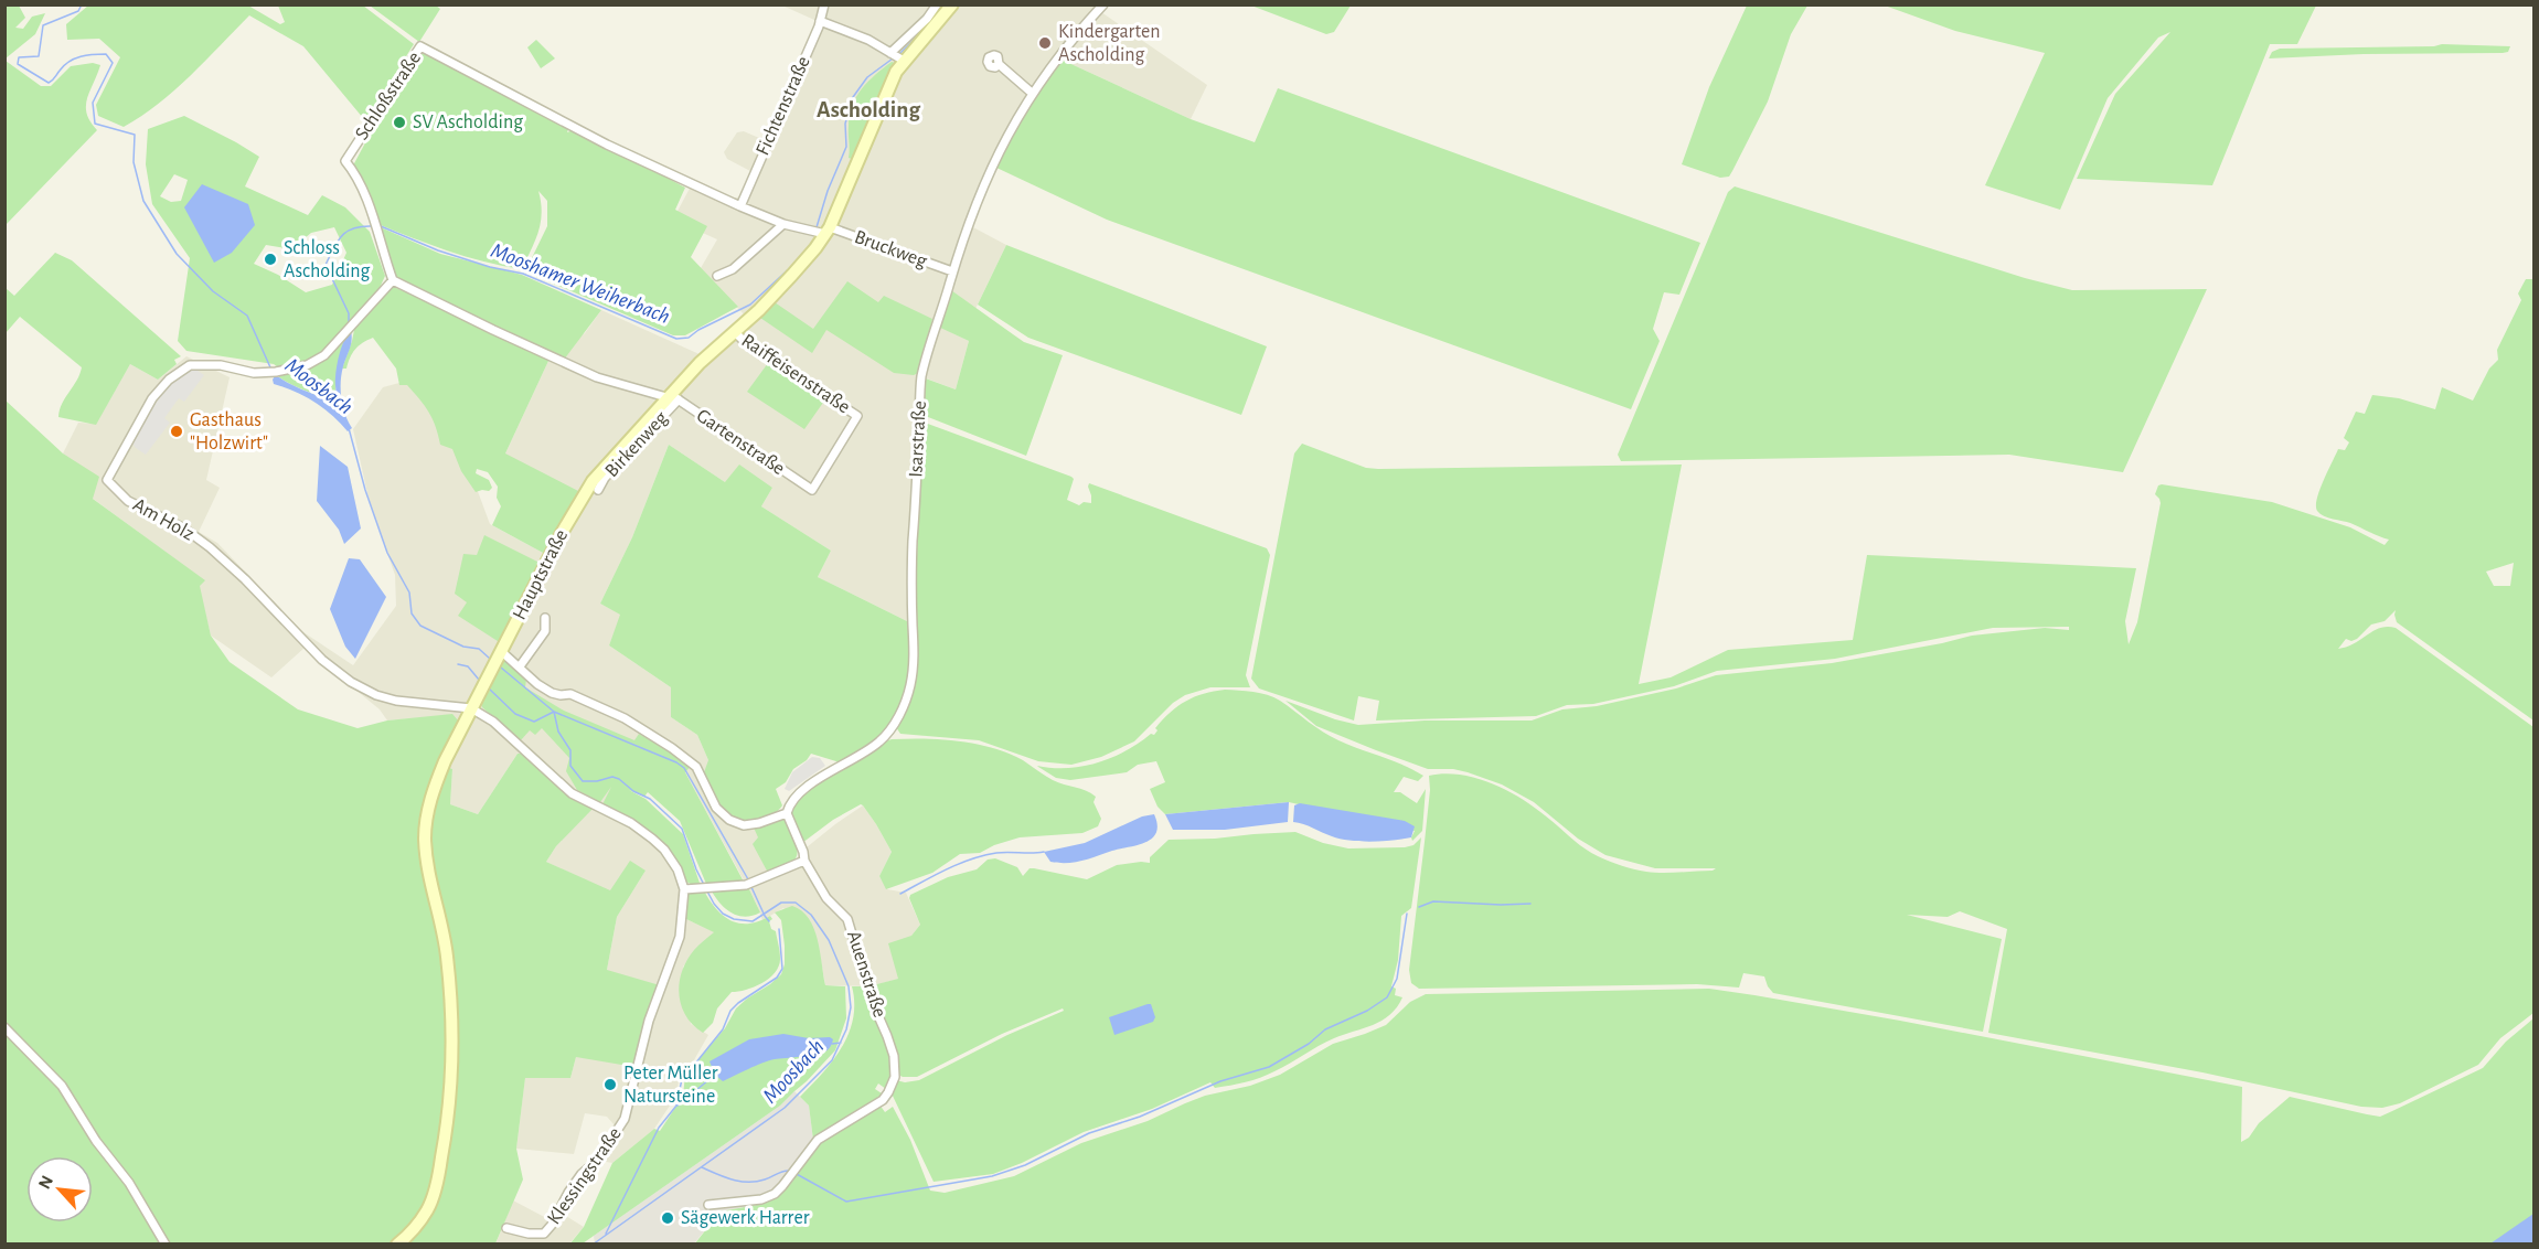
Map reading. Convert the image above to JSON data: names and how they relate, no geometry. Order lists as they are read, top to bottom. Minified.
{"streets":{"main road":["Hauptstraße"],"street":["Schloßstraße","Fichtenstraße","Bruckweg","Raiffeisenstraße","Isarstraße","Gartenstraße","Birkenweg","Am Holz","Auenstraße","Klessingstraße"]},"crossings":[["Schloßstraße","Fichtenstraße"],["Schloßstraße","Bruckweg"],["Schloßstraße","Am Holz"],["Schloßstraße","Hauptstraße"],["Bruckweg","Isarstraße"],["Bruckweg","Hauptstraße"],["Raiffeisenstraße","Gartenstraße"],["Raiffeisenstraße","Hauptstraße"],["Gartenstraße","Birkenweg"],["Gartenstraße","Hauptstraße"],["Birkenweg","Hauptstraße"],["Am Holz","Hauptstraße"]],"districts":["Ascholding"],"water":["Mooshamer Weiherbach","Moosbach"],"places":["Kindergarten Ascholding","SV Ascholding","Schloss Ascholding","Gasthaus \"Holzwirt\"","Peter Müller Natursteine","Sägewerk Harrer"],"north":"top left"}
